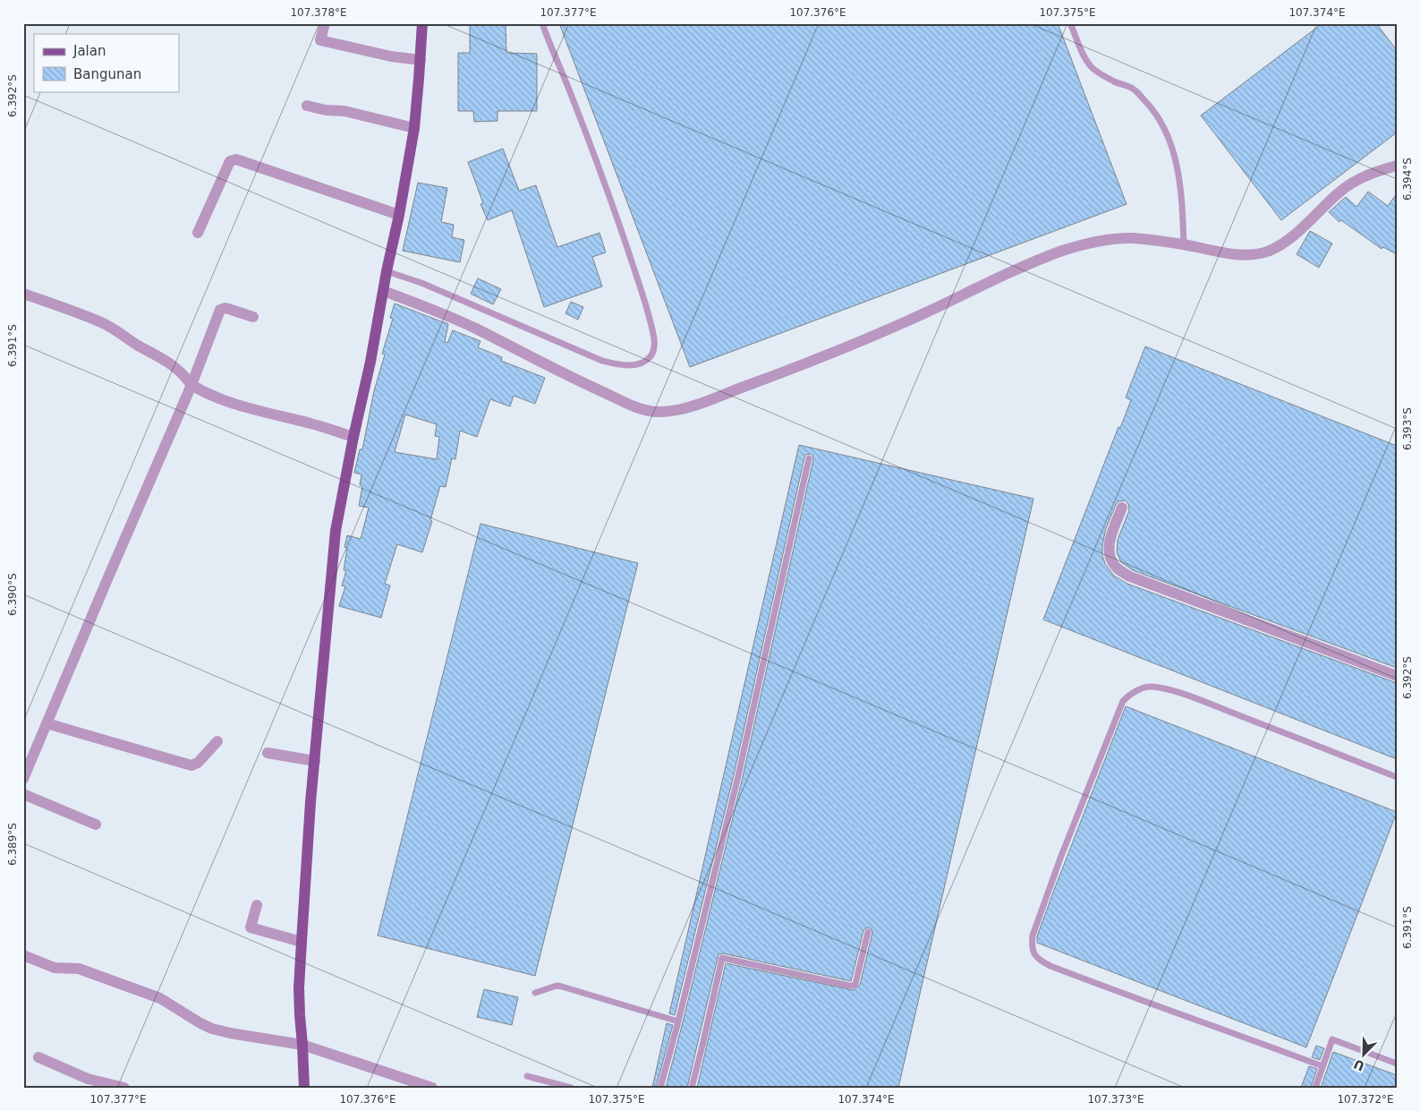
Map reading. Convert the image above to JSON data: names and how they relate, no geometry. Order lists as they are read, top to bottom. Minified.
{"legend":["Jalan","Bangunan"],"north":"bottom left","coordinates":["107.378°E","107.377°E","107.376°E","107.375°E","107.374°E","6.392°S","6.394°S","6.391°S","6.393°S","6.390°S","6.389°S","107.373°E","107.372°E"]}
